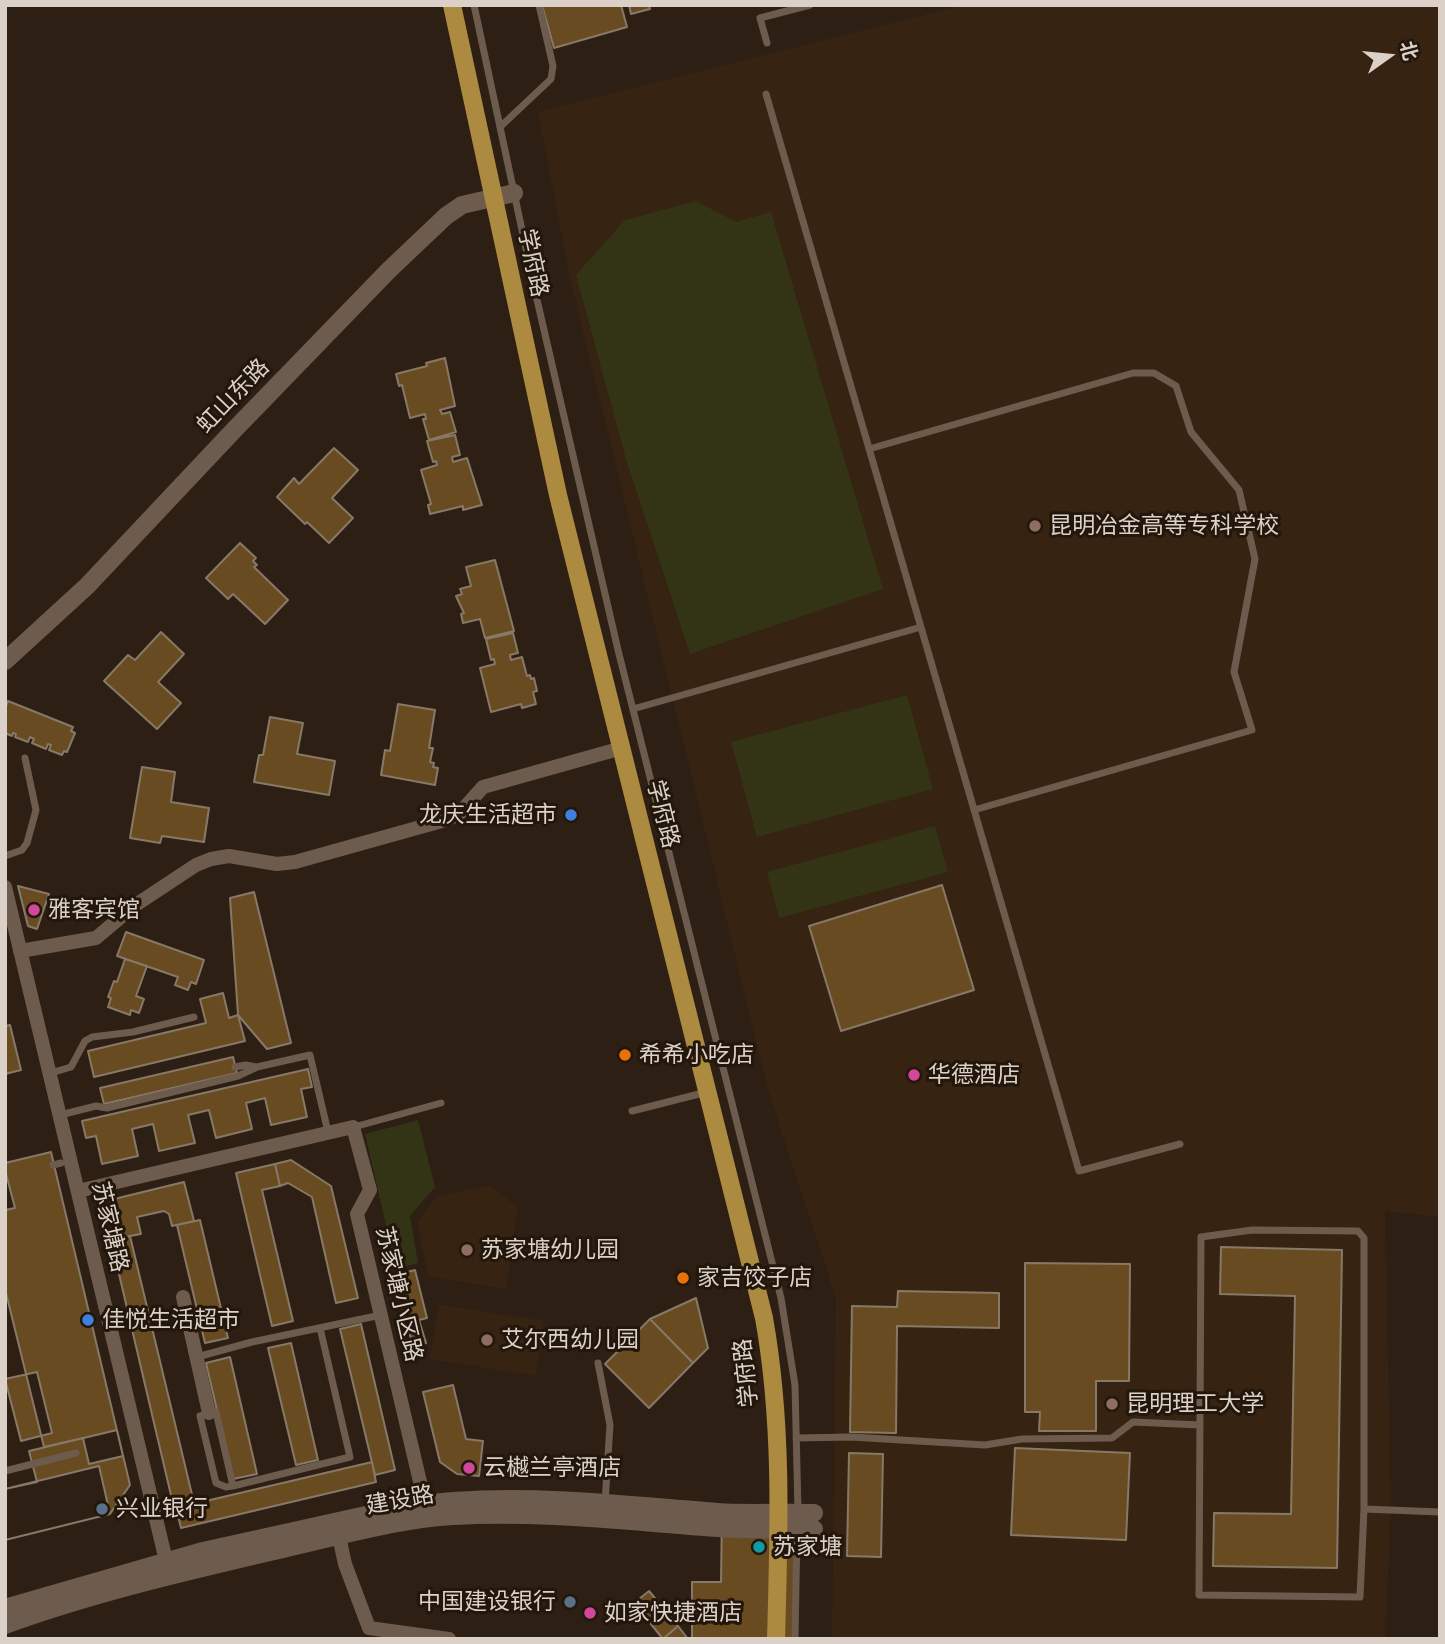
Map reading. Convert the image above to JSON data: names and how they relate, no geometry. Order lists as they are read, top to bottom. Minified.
{"streets":{"main road":["学府路"],"street":["虹山东路","苏家塘路","苏家塘小区路","建设路"]},"crossings":[["学府路","虹山东路"],["学府路","建设路"],["苏家塘路","建设路"],["苏家塘小区路","建设路"]],"places":["昆明冶金高等专科学校","龙庆生活超市","雅客宾馆","希希小吃店","华德酒店","苏家塘幼儿园","家吉饺子店","佳悦生活超市","艾尔西幼儿园","昆明理工大学","云樾兰亭酒店","兴业银行","苏家塘","中国建设银行","如家快捷酒店"],"north":"right"}
